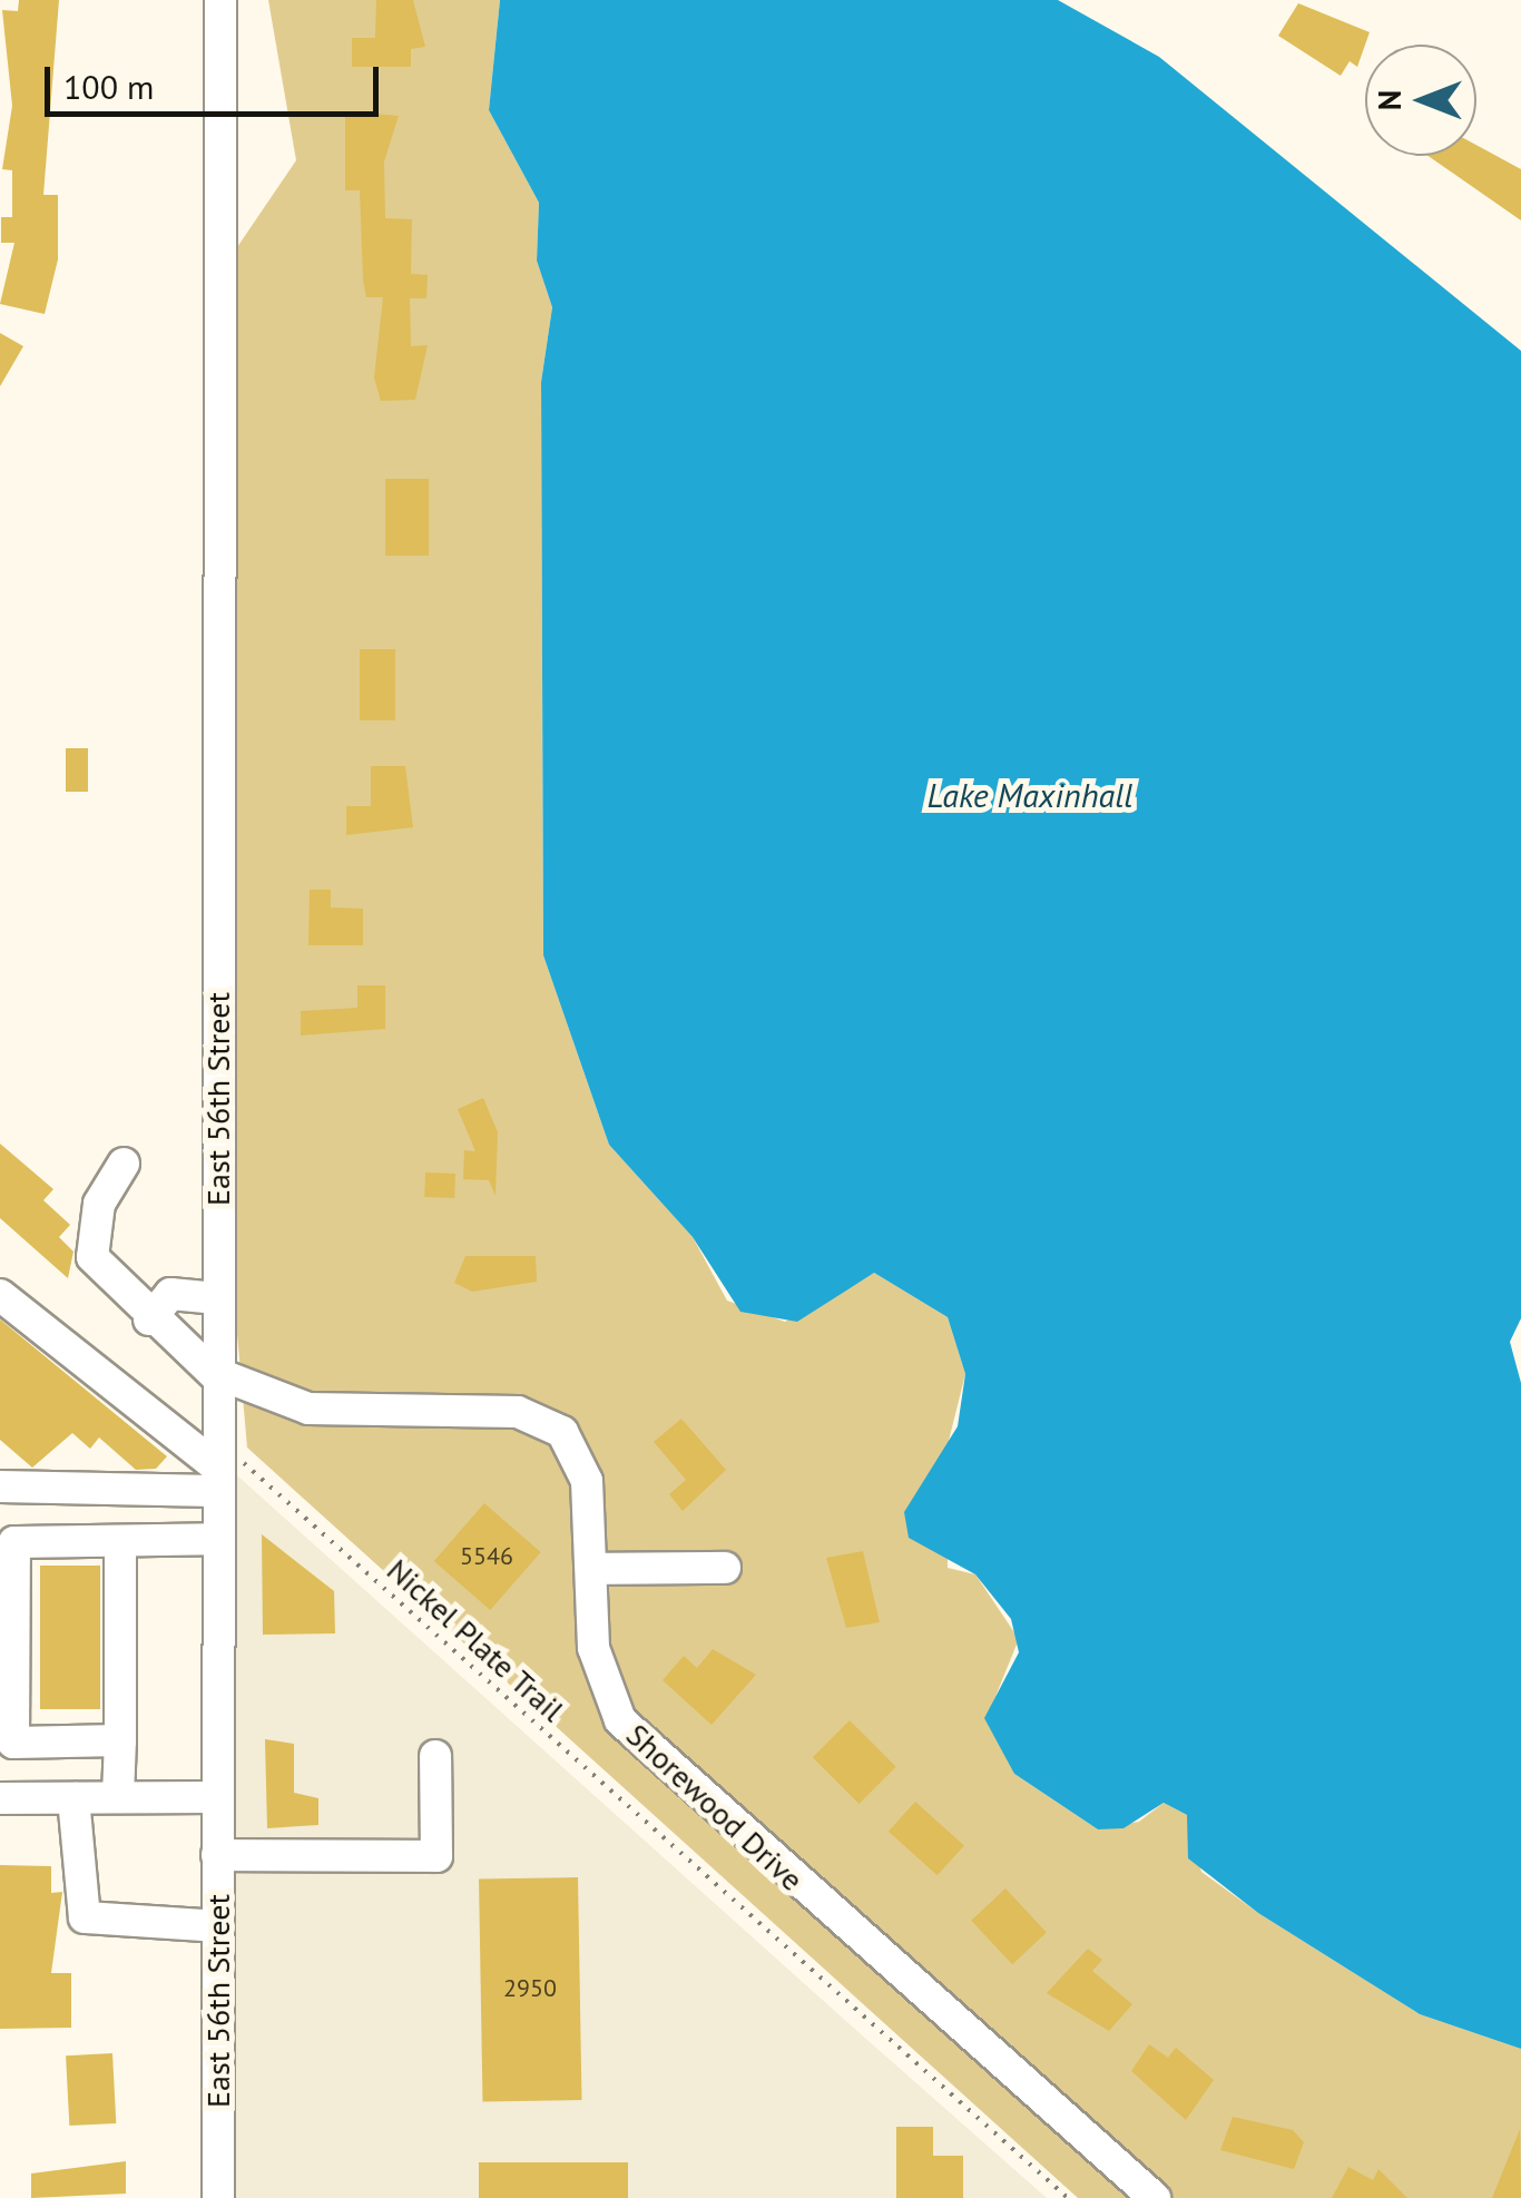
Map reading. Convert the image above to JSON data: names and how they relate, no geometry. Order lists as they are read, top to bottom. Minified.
{"streets":{"street":["East 56th Street","Shorewood Drive"],"path":["Nickel Plate Trail"]},"crossings":[["East 56th Street","Nickel Plate Trail"],["East 56th Street","Shorewood Drive"]],"water":["Lake Maxinhall"],"house_numbers":["5546","2950"],"scale_bar":"100 m","north":"left"}
